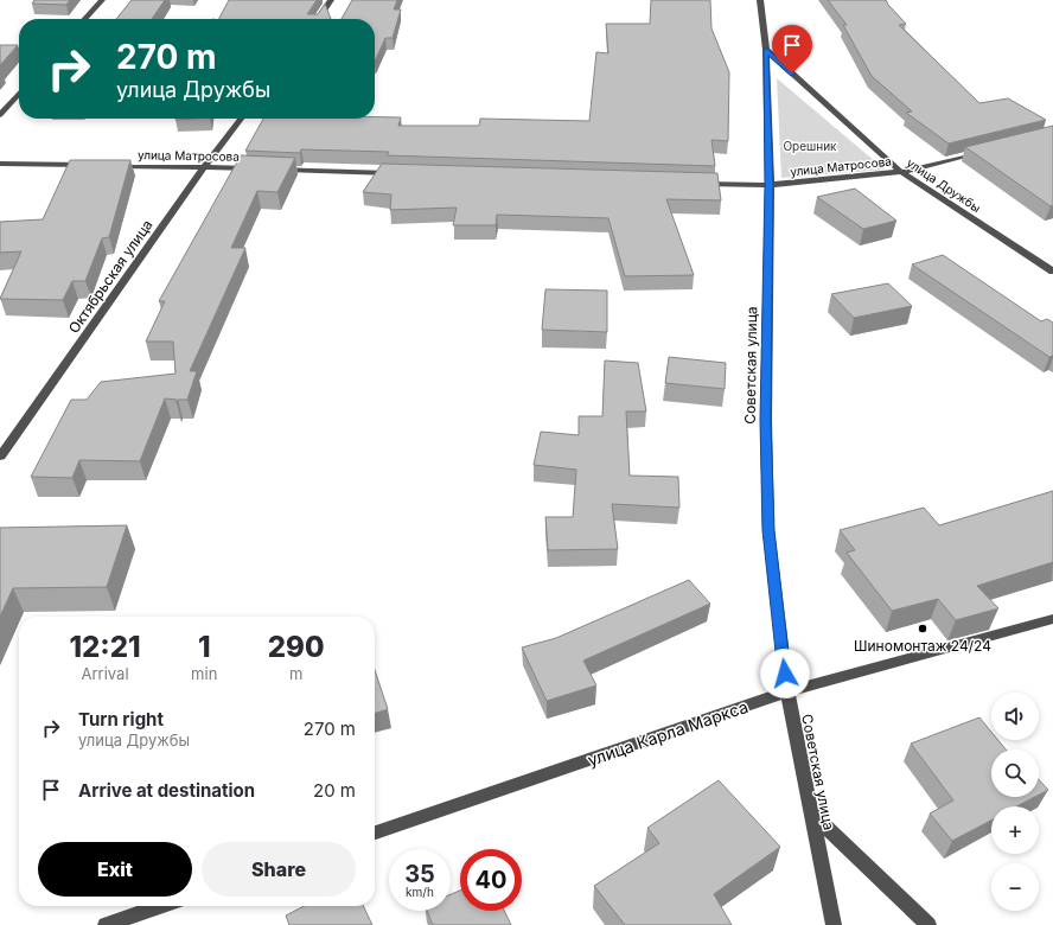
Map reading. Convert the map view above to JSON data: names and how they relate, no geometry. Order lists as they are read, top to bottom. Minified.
{"streets":{"street":["улица Матросова","улица Дружбы","Октябрьская улица","Советская улица","улица Карла Маркса"]},"crossings":[["улица Матросова","улица Дружбы"],["улица Матросова","Октябрьская улица"],["улица Матросова","Советская улица"],["улица Дружбы","Советская улица"],["Советская улица","улица Карла Маркса"]],"parks":["Орешник"],"places":["Шиномонтаж 24/24"],"page":{"turn":["270 m","улица Дружбы"],"eta":["12:21","Arrival","1","min","290","m"],"map_buttons":["+","−"],"list":[{"name":"Turn right","note":"улица Дружбы","value":"270 m"},{"name":"Arrive at destination","value":"20 m"}],"buttons":["Exit","Share"],"speed":"35 km/h","limit":"40"}}
